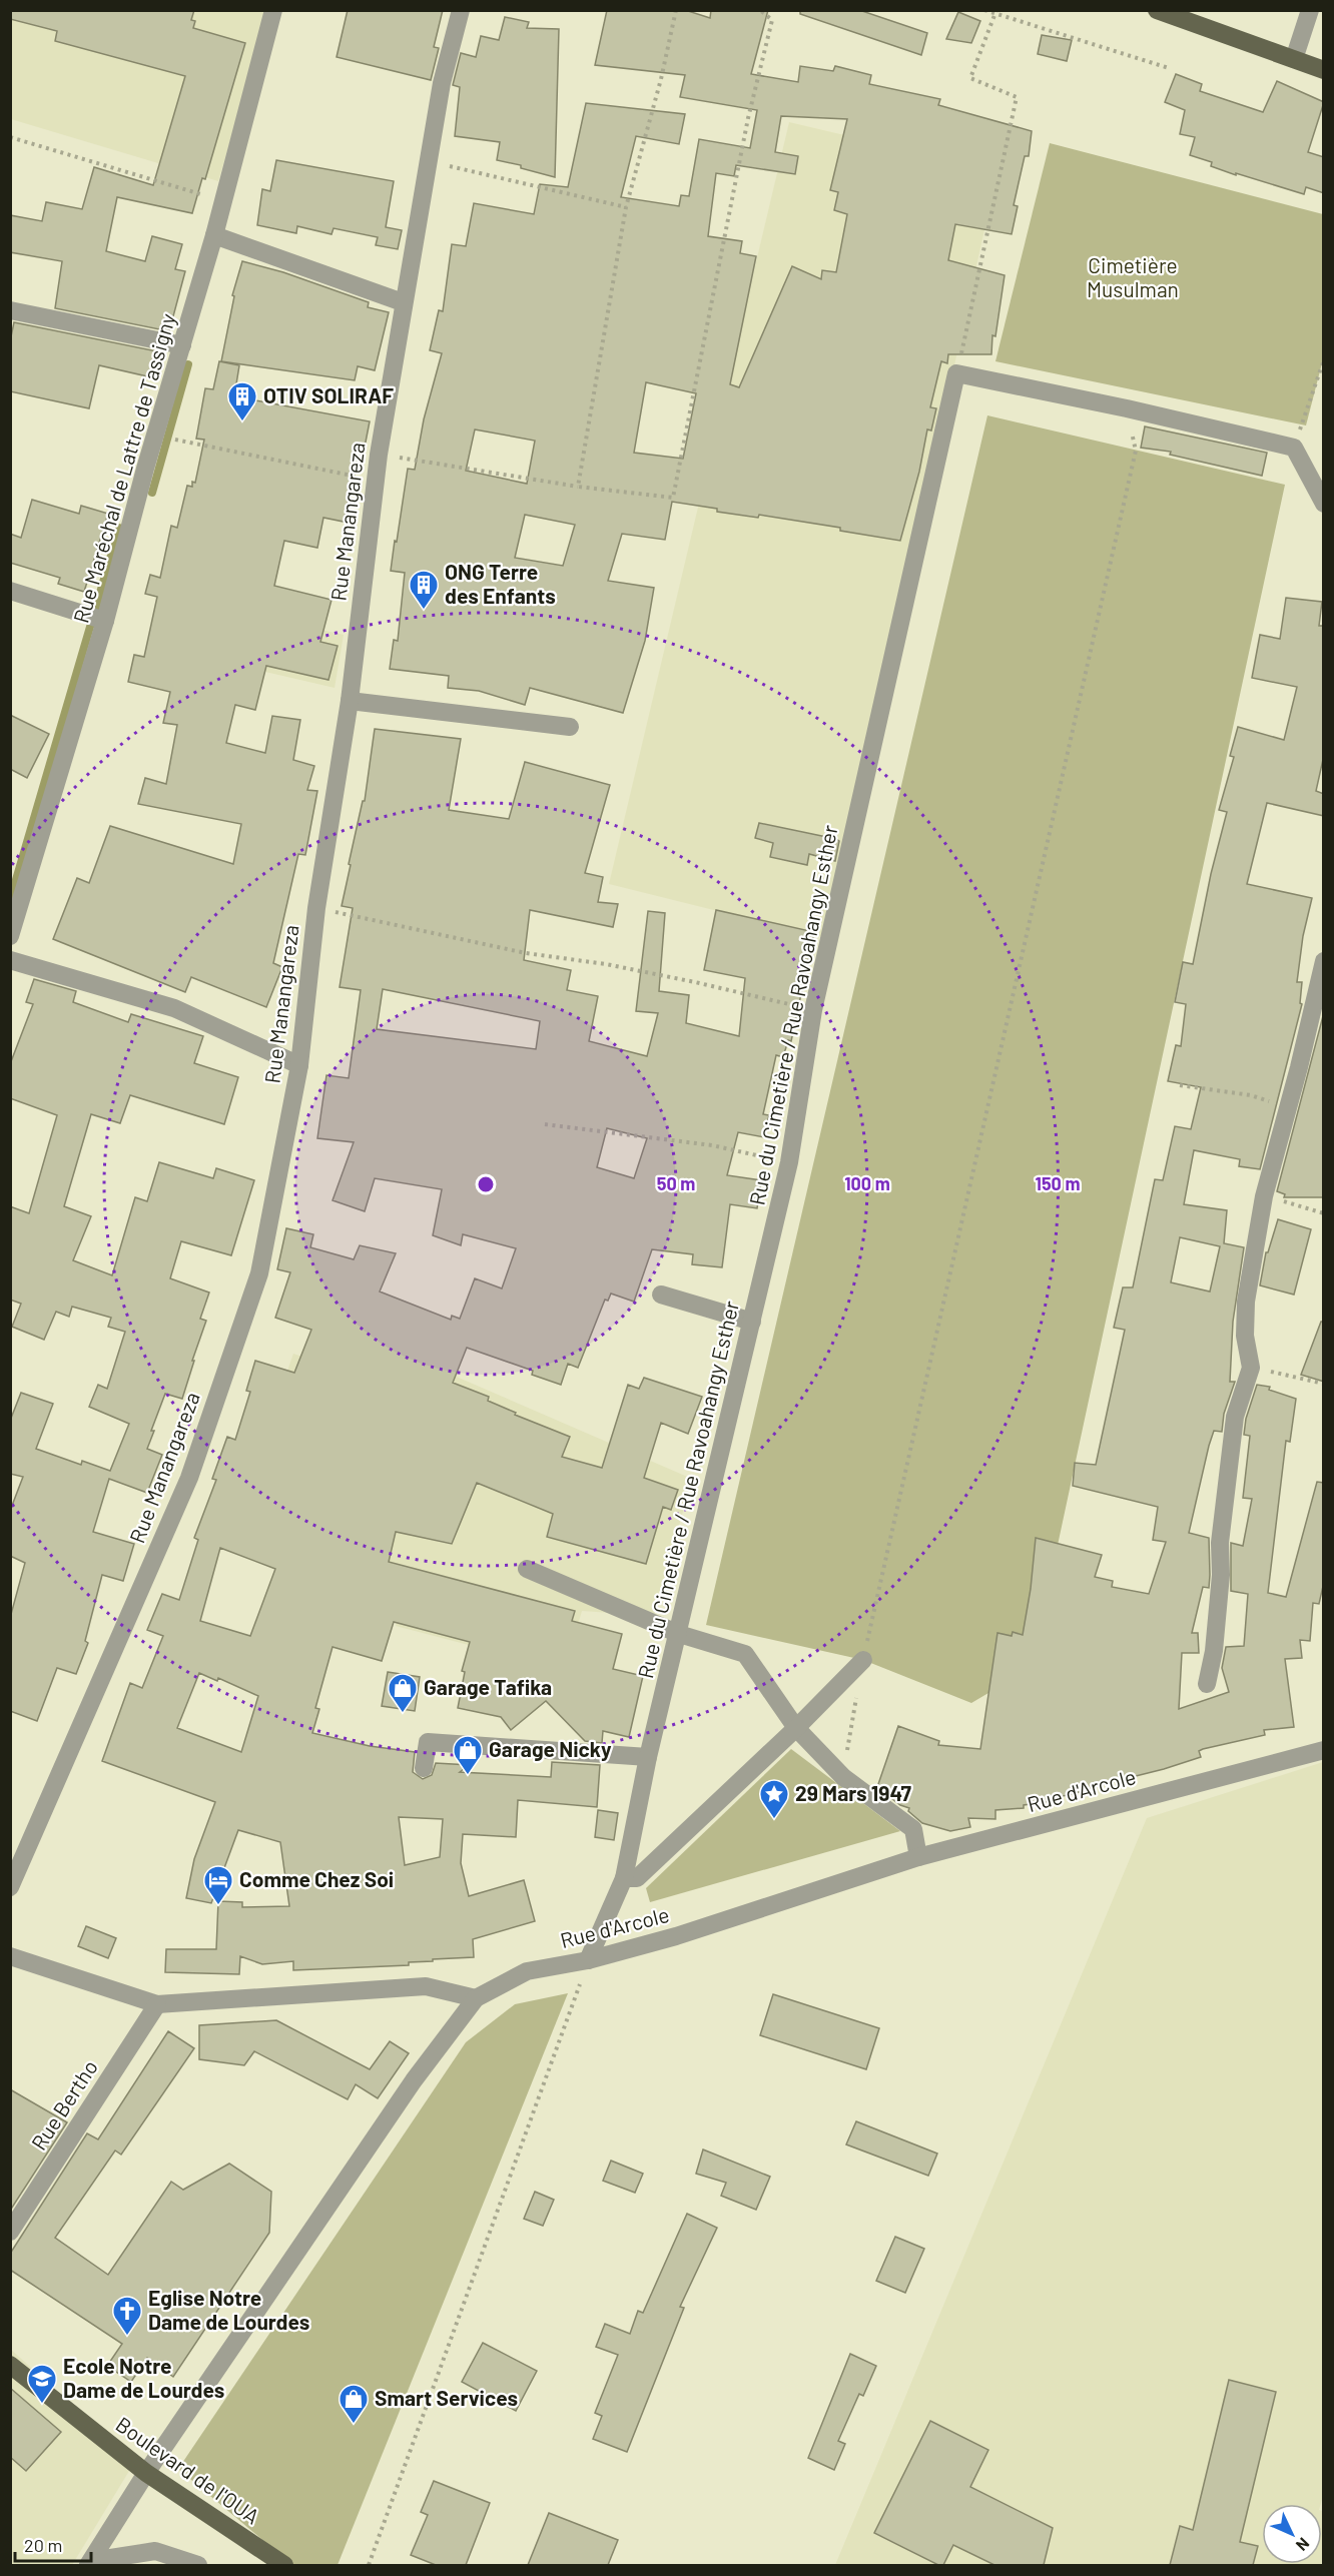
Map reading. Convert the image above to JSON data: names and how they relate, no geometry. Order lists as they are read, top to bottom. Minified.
{"streets":{"main road":["Boulevard de l'OUA"],"street":["Rue Maréchal de Lattre de Tassigny","Rue Manangareza","Rue du Cimetière / Rue Ravoahangy Esther","Rue d'Arcole","Rue Bertho"]},"crossings":[["Rue du Cimetière / Rue Ravoahangy Esther","Rue d'Arcole"],["Rue d'Arcole","Boulevard de l'OUA"]],"parks":["Cimetière Musulman"],"places":{"building":["OTIV SOLIRAF","ONG Terre des Enfants"],"shop":["Garage Tafika","Garage Nicky","Smart Services"],"place":["29 Mars 1947"],"hotel":["Comme Chez Soi"],"church":["Eglise Notre Dame de Lourdes"],"school or university":["Ecole Notre Dame de Lourdes"]},"scale_bar":"20 m","north":"bottom right","rings":["50 m","100 m","150 m"]}
